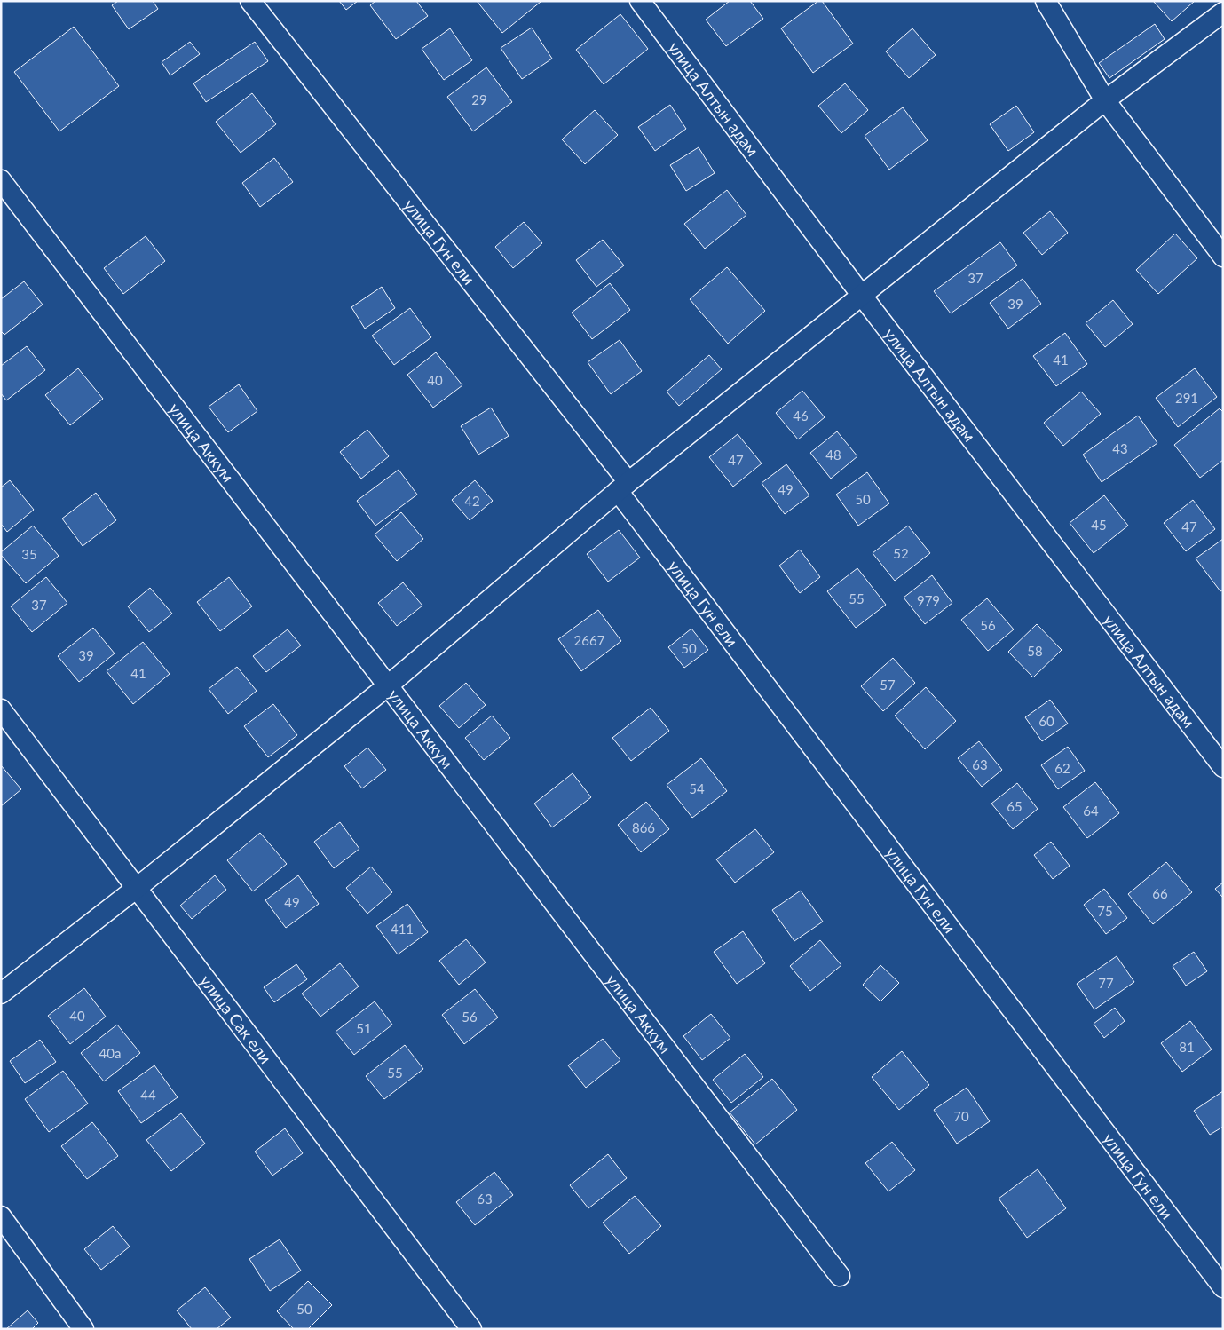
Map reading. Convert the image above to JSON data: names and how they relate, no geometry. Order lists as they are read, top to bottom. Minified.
{"streets":{"street":["улица Алтын адам","улица Гун ели","улица Аккум","улица Сак ели"]},"house_numbers":["29","37","39","41","40","291","46","43","48","47","49","50","42","45","47","52","35","55","979","37","56","2667","50","58","39","41","57","60","63","62","54","65","64","866","66","49","75","411","77","40","56","51","81","40а","55","44","70","63","50"]}
